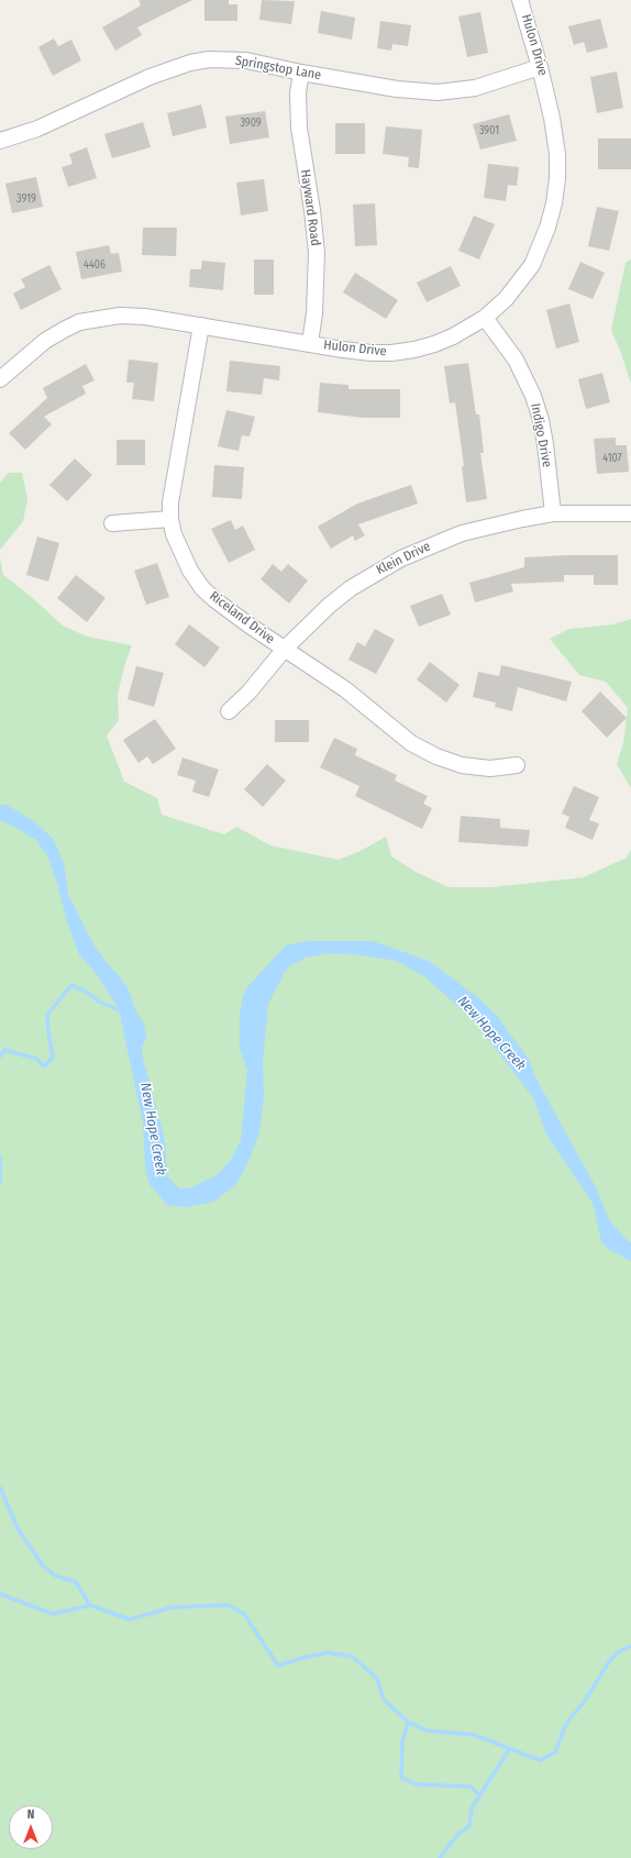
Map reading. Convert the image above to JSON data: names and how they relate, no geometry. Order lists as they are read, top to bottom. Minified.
{"streets":{"street":["Hulon Drive","Springstop Lane","Hayward Road","Indigo Drive","Klein Drive","Riceland Drive"]},"crossings":[["Hulon Drive","Springstop Lane"],["Hulon Drive","Hayward Road"],["Hulon Drive","Indigo Drive"],["Hulon Drive","Riceland Drive"],["Springstop Lane","Hayward Road"],["Indigo Drive","Klein Drive"],["Klein Drive","Riceland Drive"]],"water":["New Hope Creek"],"house_numbers":["3909","3901","3919","4406","4107"],"north":"top"}
